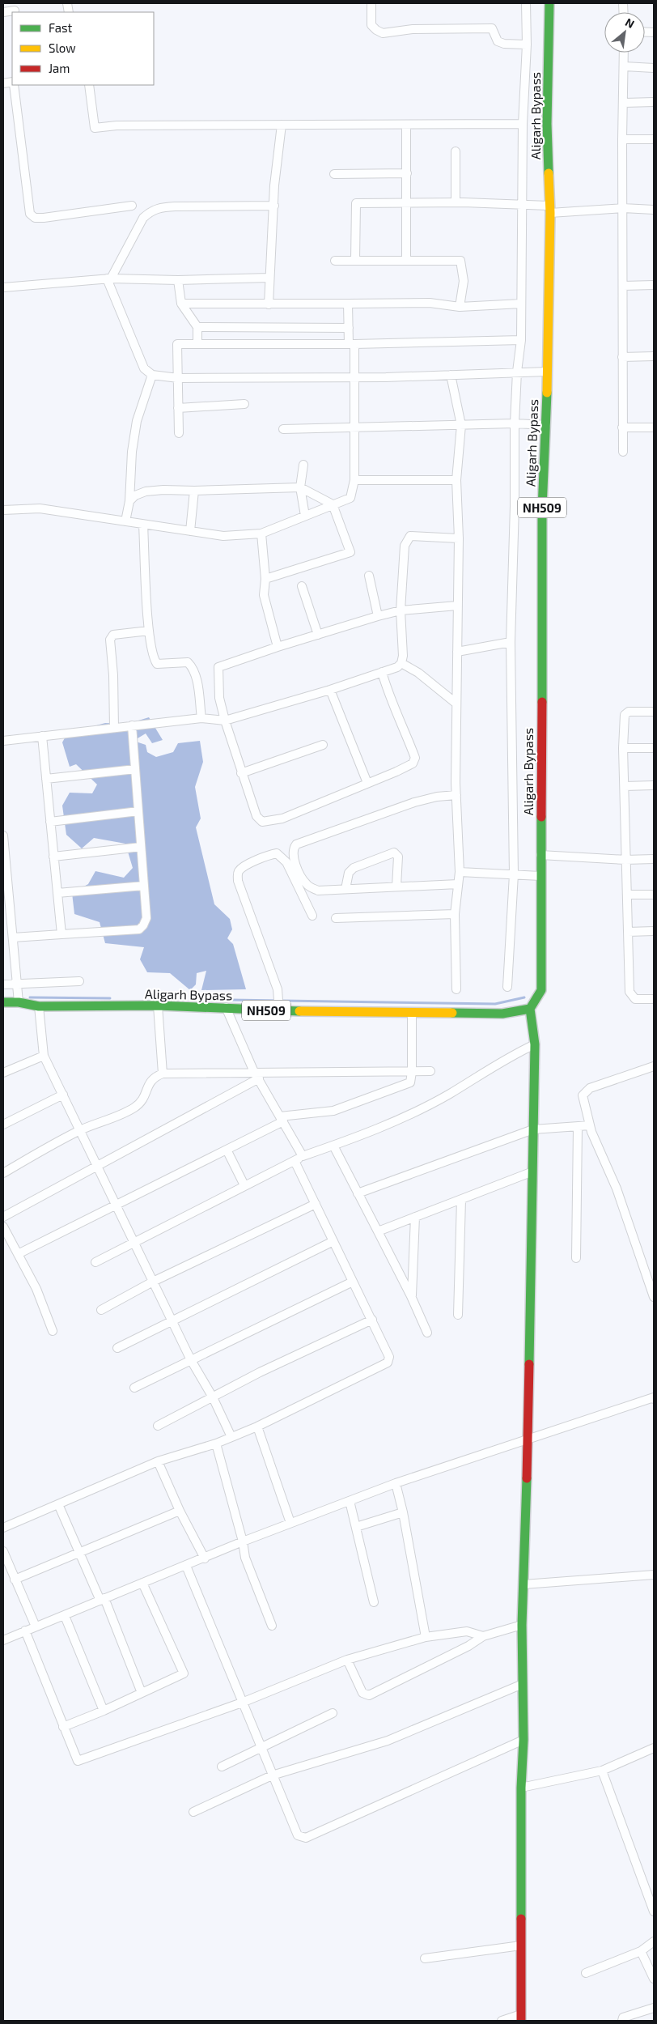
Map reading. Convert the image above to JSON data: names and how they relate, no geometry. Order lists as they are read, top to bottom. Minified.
{"streets":{"main road":["Aligarh Bypass","NH509"]},"legend":["Fast","Slow","Jam"],"north":"top right"}
